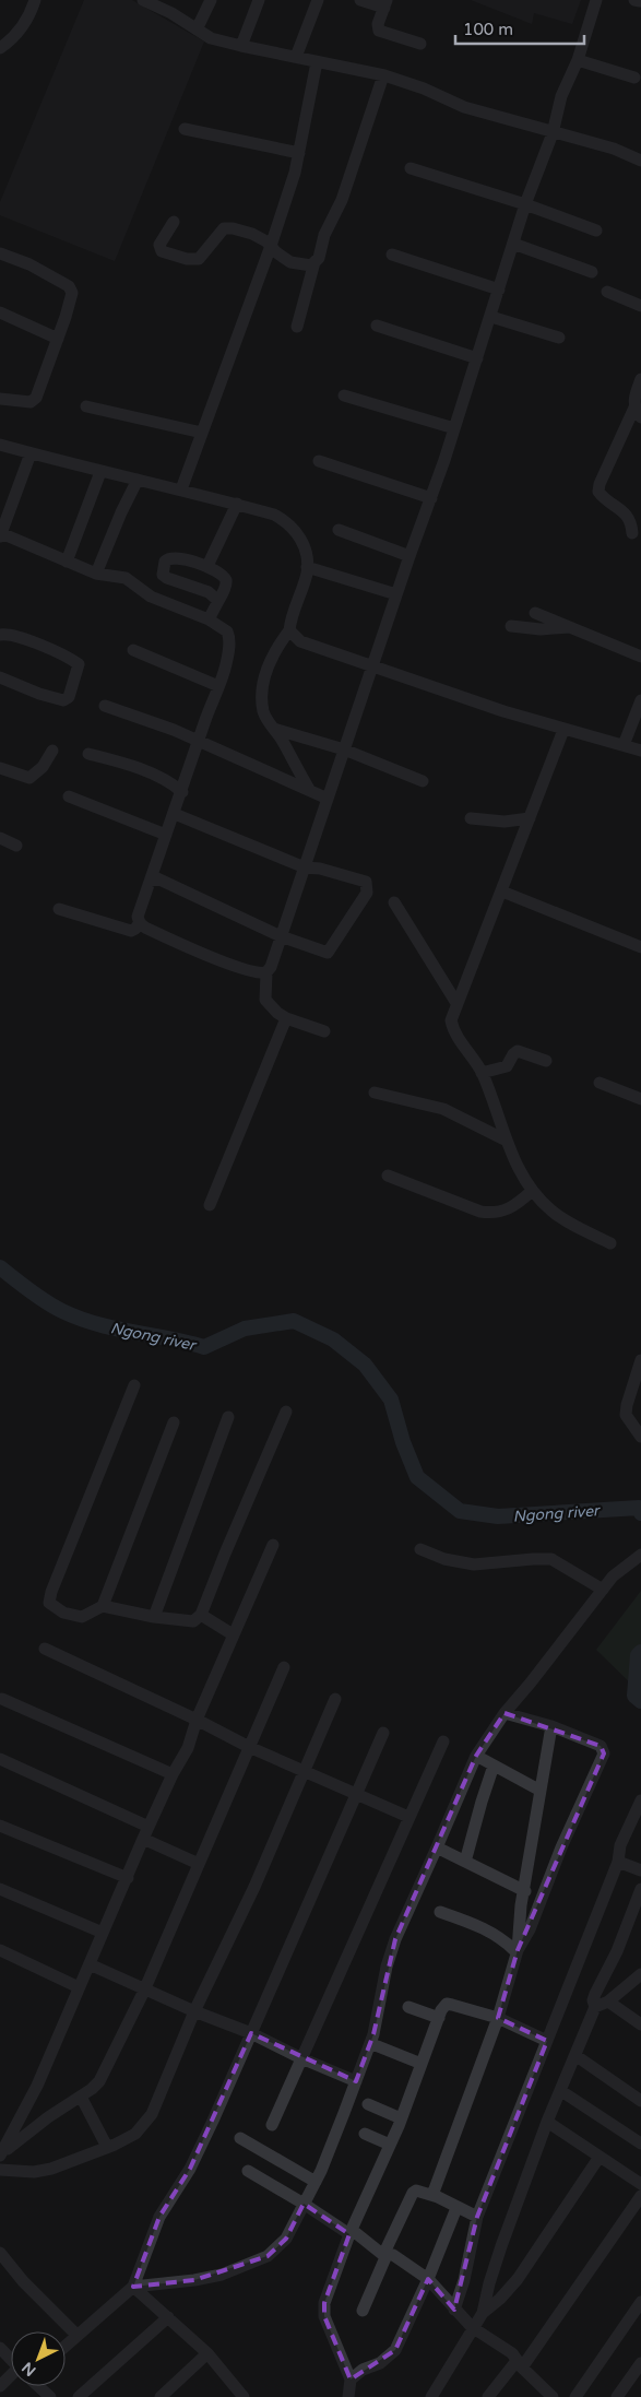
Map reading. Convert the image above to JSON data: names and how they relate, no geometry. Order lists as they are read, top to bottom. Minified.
{"water":["Ngong river"],"scale_bar":"100 m","north":"bottom left"}
